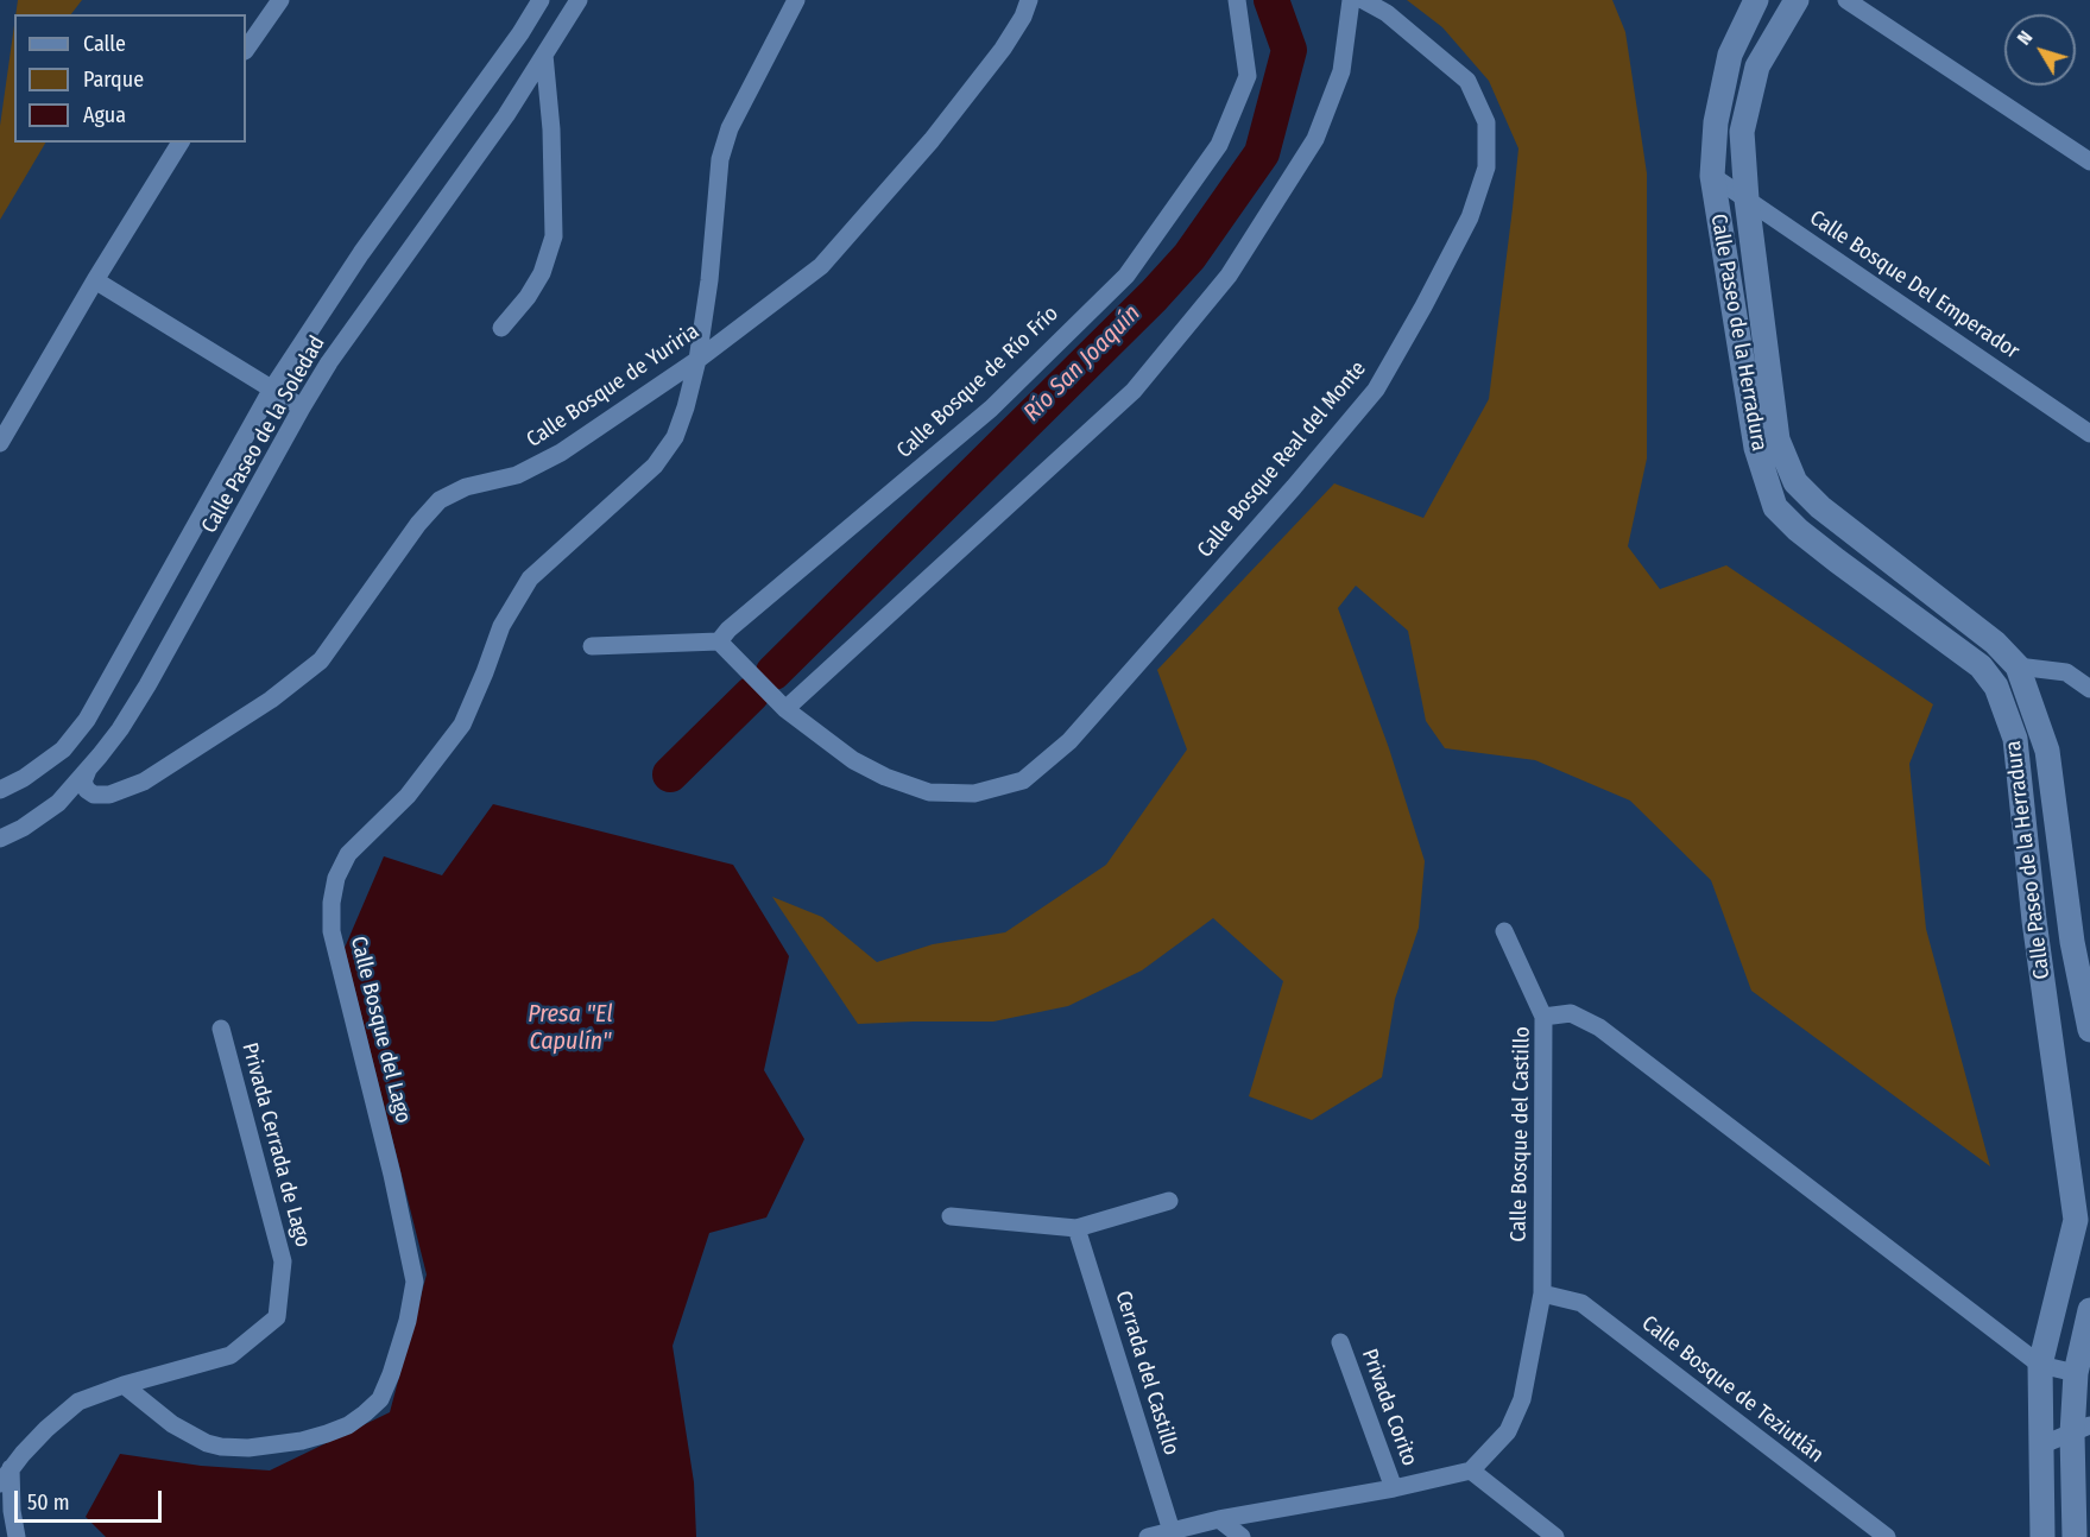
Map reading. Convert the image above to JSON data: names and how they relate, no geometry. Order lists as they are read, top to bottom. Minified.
{"streets":{"main road":["Calle Paseo de la Herradura"],"street":["Calle Bosque Del Emperador","Calle Bosque de Río Frío","Calle Bosque de Yuriria","Calle Paseo de la Soledad","Calle Bosque Real del Monte","Calle Bosque del Lago","Calle Bosque del Castillo","Privada Cerrada de Lago","Cerrada del Castillo","Calle Bosque de Teziutlán","Privada Corito"]},"crossings":[["Calle Bosque Del Emperador","Calle Paseo de la Herradura"],["Calle Paseo de la Herradura","Calle Bosque del Castillo"],["Calle Bosque de Yuriria","Calle Paseo de la Soledad"],["Calle Bosque de Yuriria","Calle Bosque del Lago"],["Calle Bosque del Lago","Privada Cerrada de Lago"],["Calle Bosque del Castillo","Calle Bosque de Teziutlán"]],"water":["Río San Joaquín","Presa \"El Capulín\""],"legend":["Calle","Parque","Agua"],"scale_bar":"50 m","north":"top left"}
